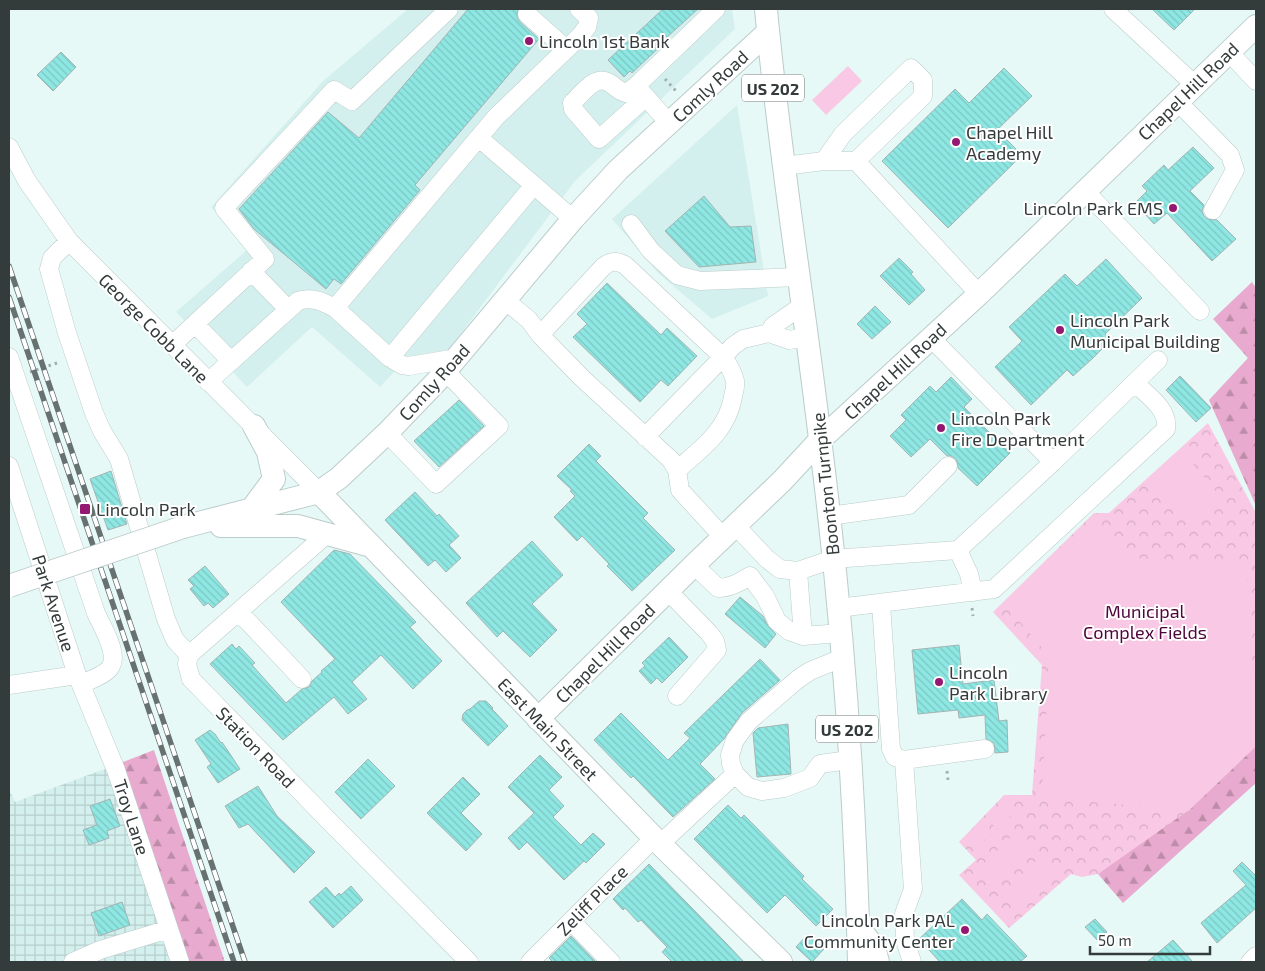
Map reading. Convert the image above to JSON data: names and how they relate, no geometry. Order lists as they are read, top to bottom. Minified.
{"streets":{"main road":["Comly Road","US 202","Chapel Hill Road","Boonton Turnpike","East Main Street"],"street":["George Cobb Lane","Park Avenue","Station Road","Troy Lane","Zeliff Place"]},"crossings":[["Comly Road","George Cobb Lane"],["Comly Road","Boonton Turnpike"],["Comly Road","East Main Street"],["Chapel Hill Road","Boonton Turnpike"],["Chapel Hill Road","East Main Street"],["George Cobb Lane","East Main Street"],["Park Avenue","Troy Lane"],["East Main Street","Zeliff Place"]],"parks":["Municipal Complex Fields"],"places":{"other":["Lincoln 1st Bank","Chapel Hill Academy","Lincoln Park EMS","Lincoln Park Municipal Building","Lincoln Park Fire Department","Lincoln Park Library","Lincoln Park PAL Community Center"],"transit":["Lincoln Park"]},"scale_bar":"50 m"}
